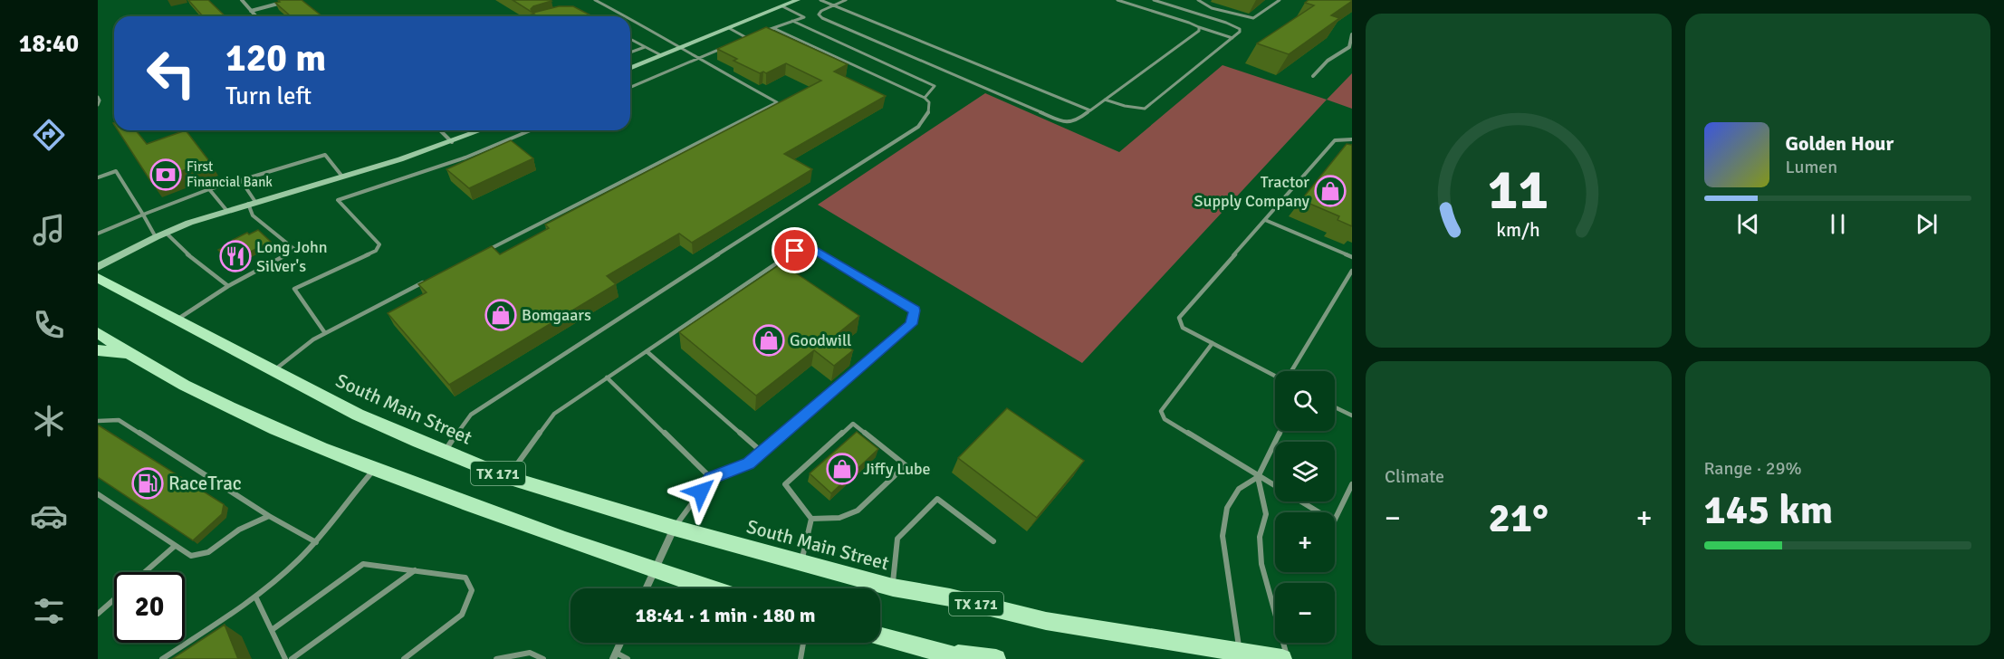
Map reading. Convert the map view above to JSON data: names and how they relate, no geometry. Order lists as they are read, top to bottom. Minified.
{"streets":{"main road":["South Main Street","TX 171"]},"places":{"bank":["First Financial Bank"],"shop":["Tractor Supply Company","Bomgaars","Goodwill","Jiffy Lube"],"restaurant":["Long John Silver's"],"fuel station":["RaceTrac"]},"page":{"tabs":"18:40","turn":["120 m","Turn left"],"song":["Golden Hour","Lumen"],"tile":["Climate",["Range · 29%","145 km"]],"map_buttons":["+","−"],"heat":["−","21°","+"],"limit":"20","trip":"18:41 · 1 min · 180 m","gauge":["11","km/h"]}}
